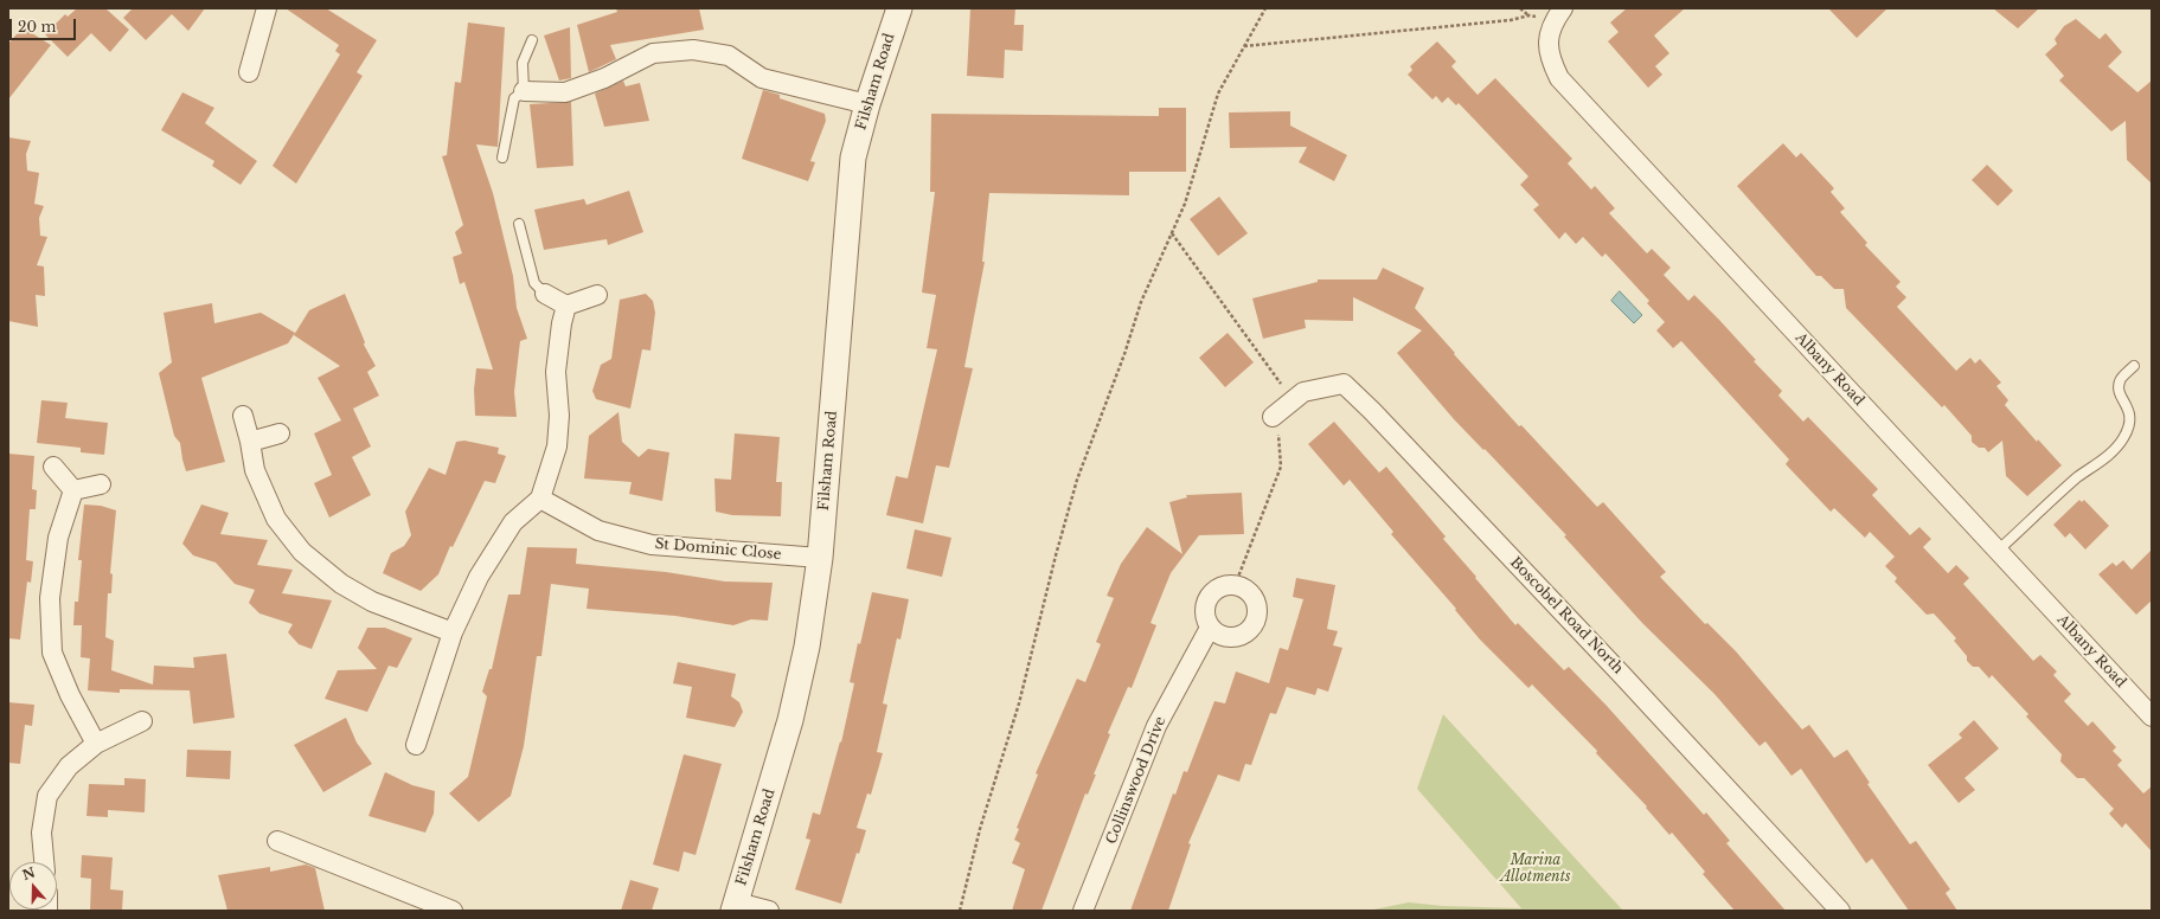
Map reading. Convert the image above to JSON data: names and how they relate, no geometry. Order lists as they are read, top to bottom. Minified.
{"streets":{"street":["Filsham Road","Albany Road","St Dominic Close","Boscobel Road North","Collinswood Drive"]},"crossings":[["Filsham Road","St Dominic Close"]],"parks":["Marina Allotments"],"scale_bar":"20 m","north":"top"}
